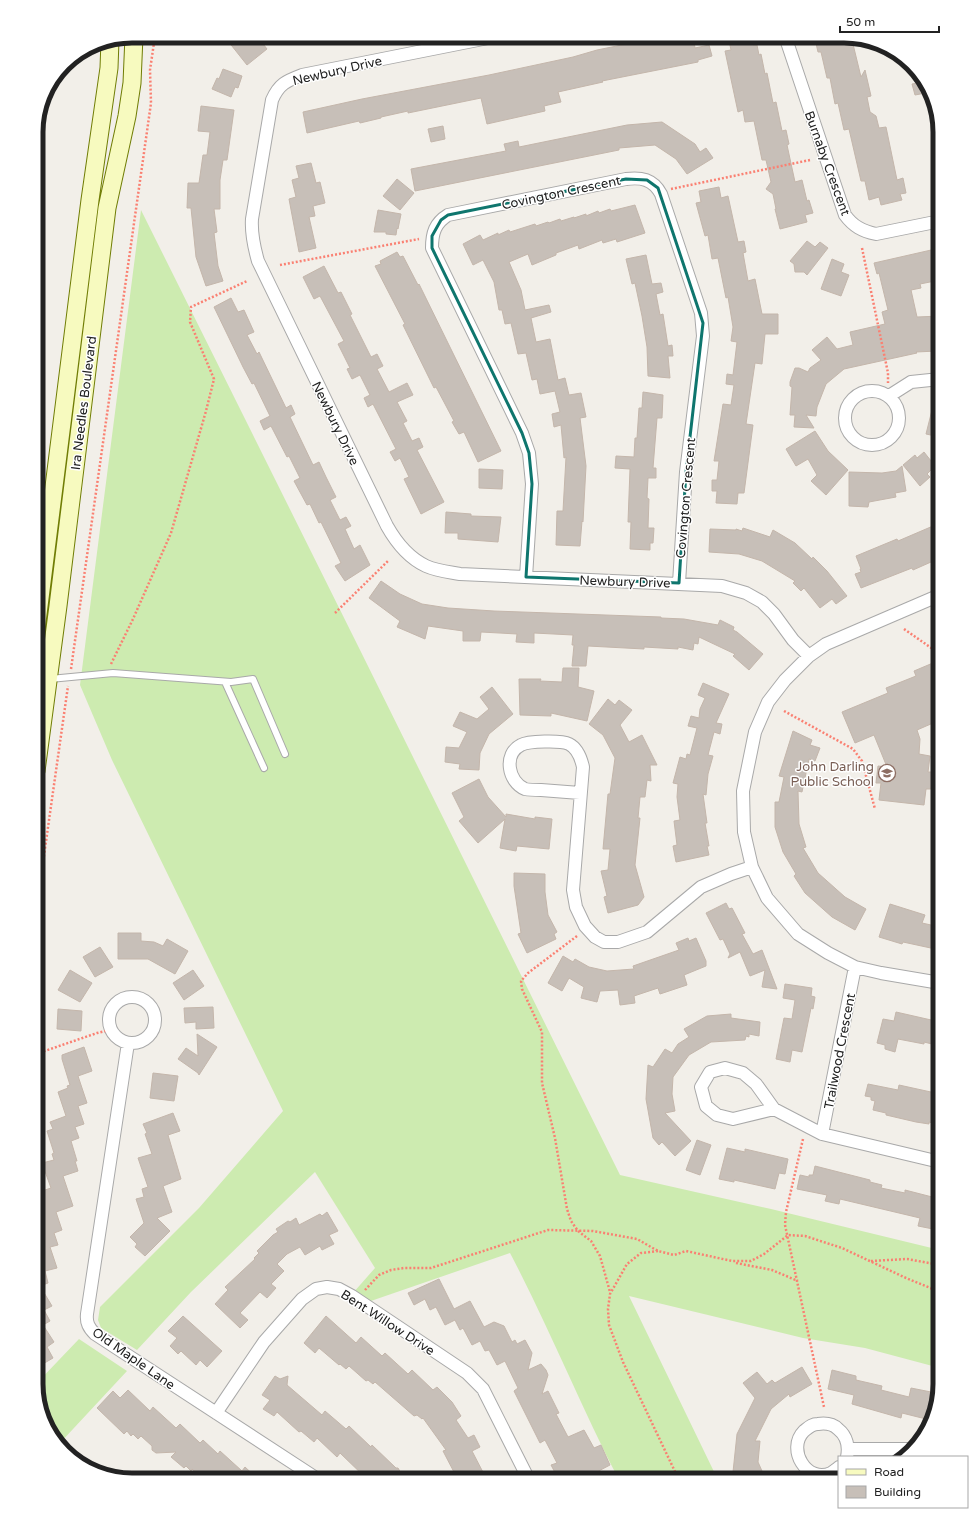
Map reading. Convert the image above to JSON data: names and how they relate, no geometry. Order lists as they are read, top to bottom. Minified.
{"streets":{"main road":["Ira Needles Boulevard"],"street":["Newbury Drive","Burnaby Crescent","Covington Crescent","Trailwood Crescent","Bent Willow Drive","Old Maple Lane"]},"crossings":[["Newbury Drive","Covington Crescent"],["Bent Willow Drive","Old Maple Lane"]],"places":{"school or university":["John Darling Public School"]},"legend":["Road","Building"],"scale_bar":"50 m"}
